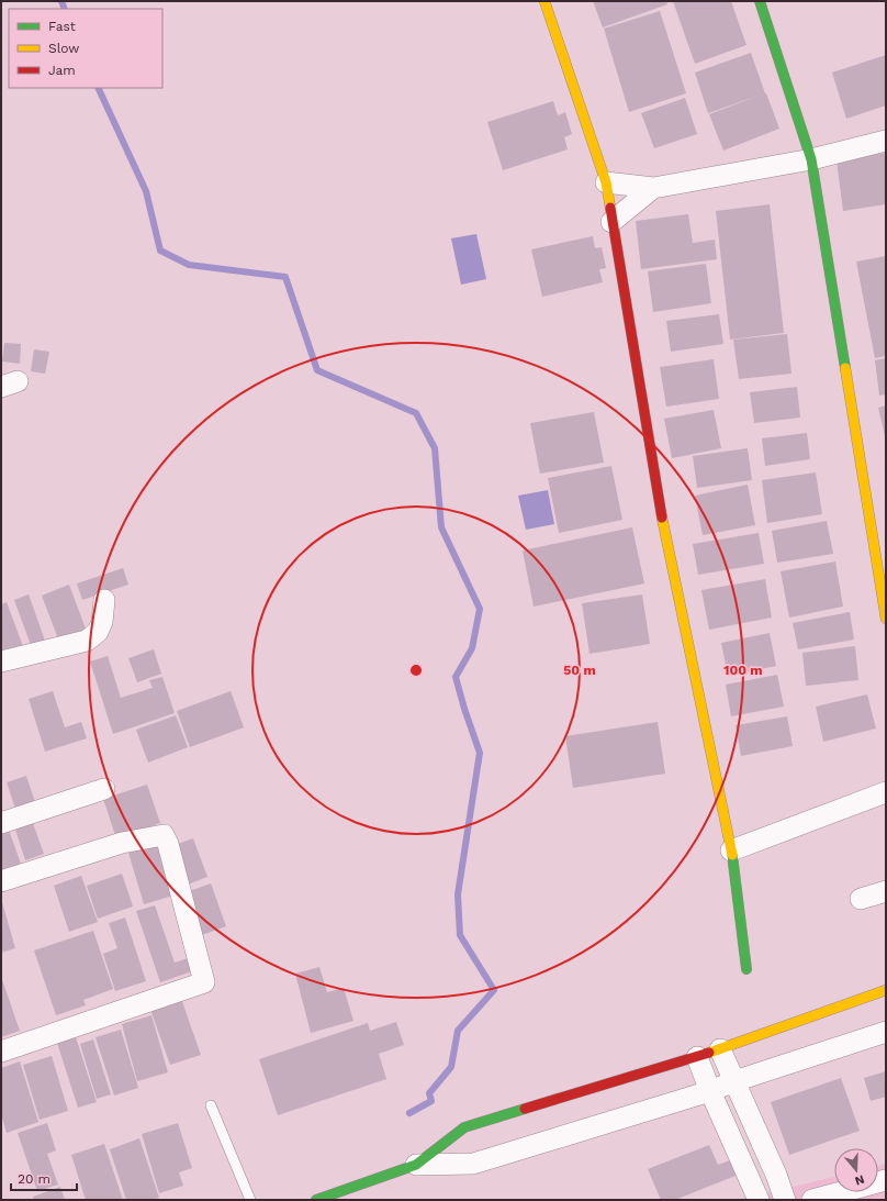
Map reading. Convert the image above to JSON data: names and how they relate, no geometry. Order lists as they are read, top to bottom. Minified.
{"legend":["Fast","Slow","Jam"],"scale_bar":"20 m","north":"bottom","rings":["50 m","100 m"]}
